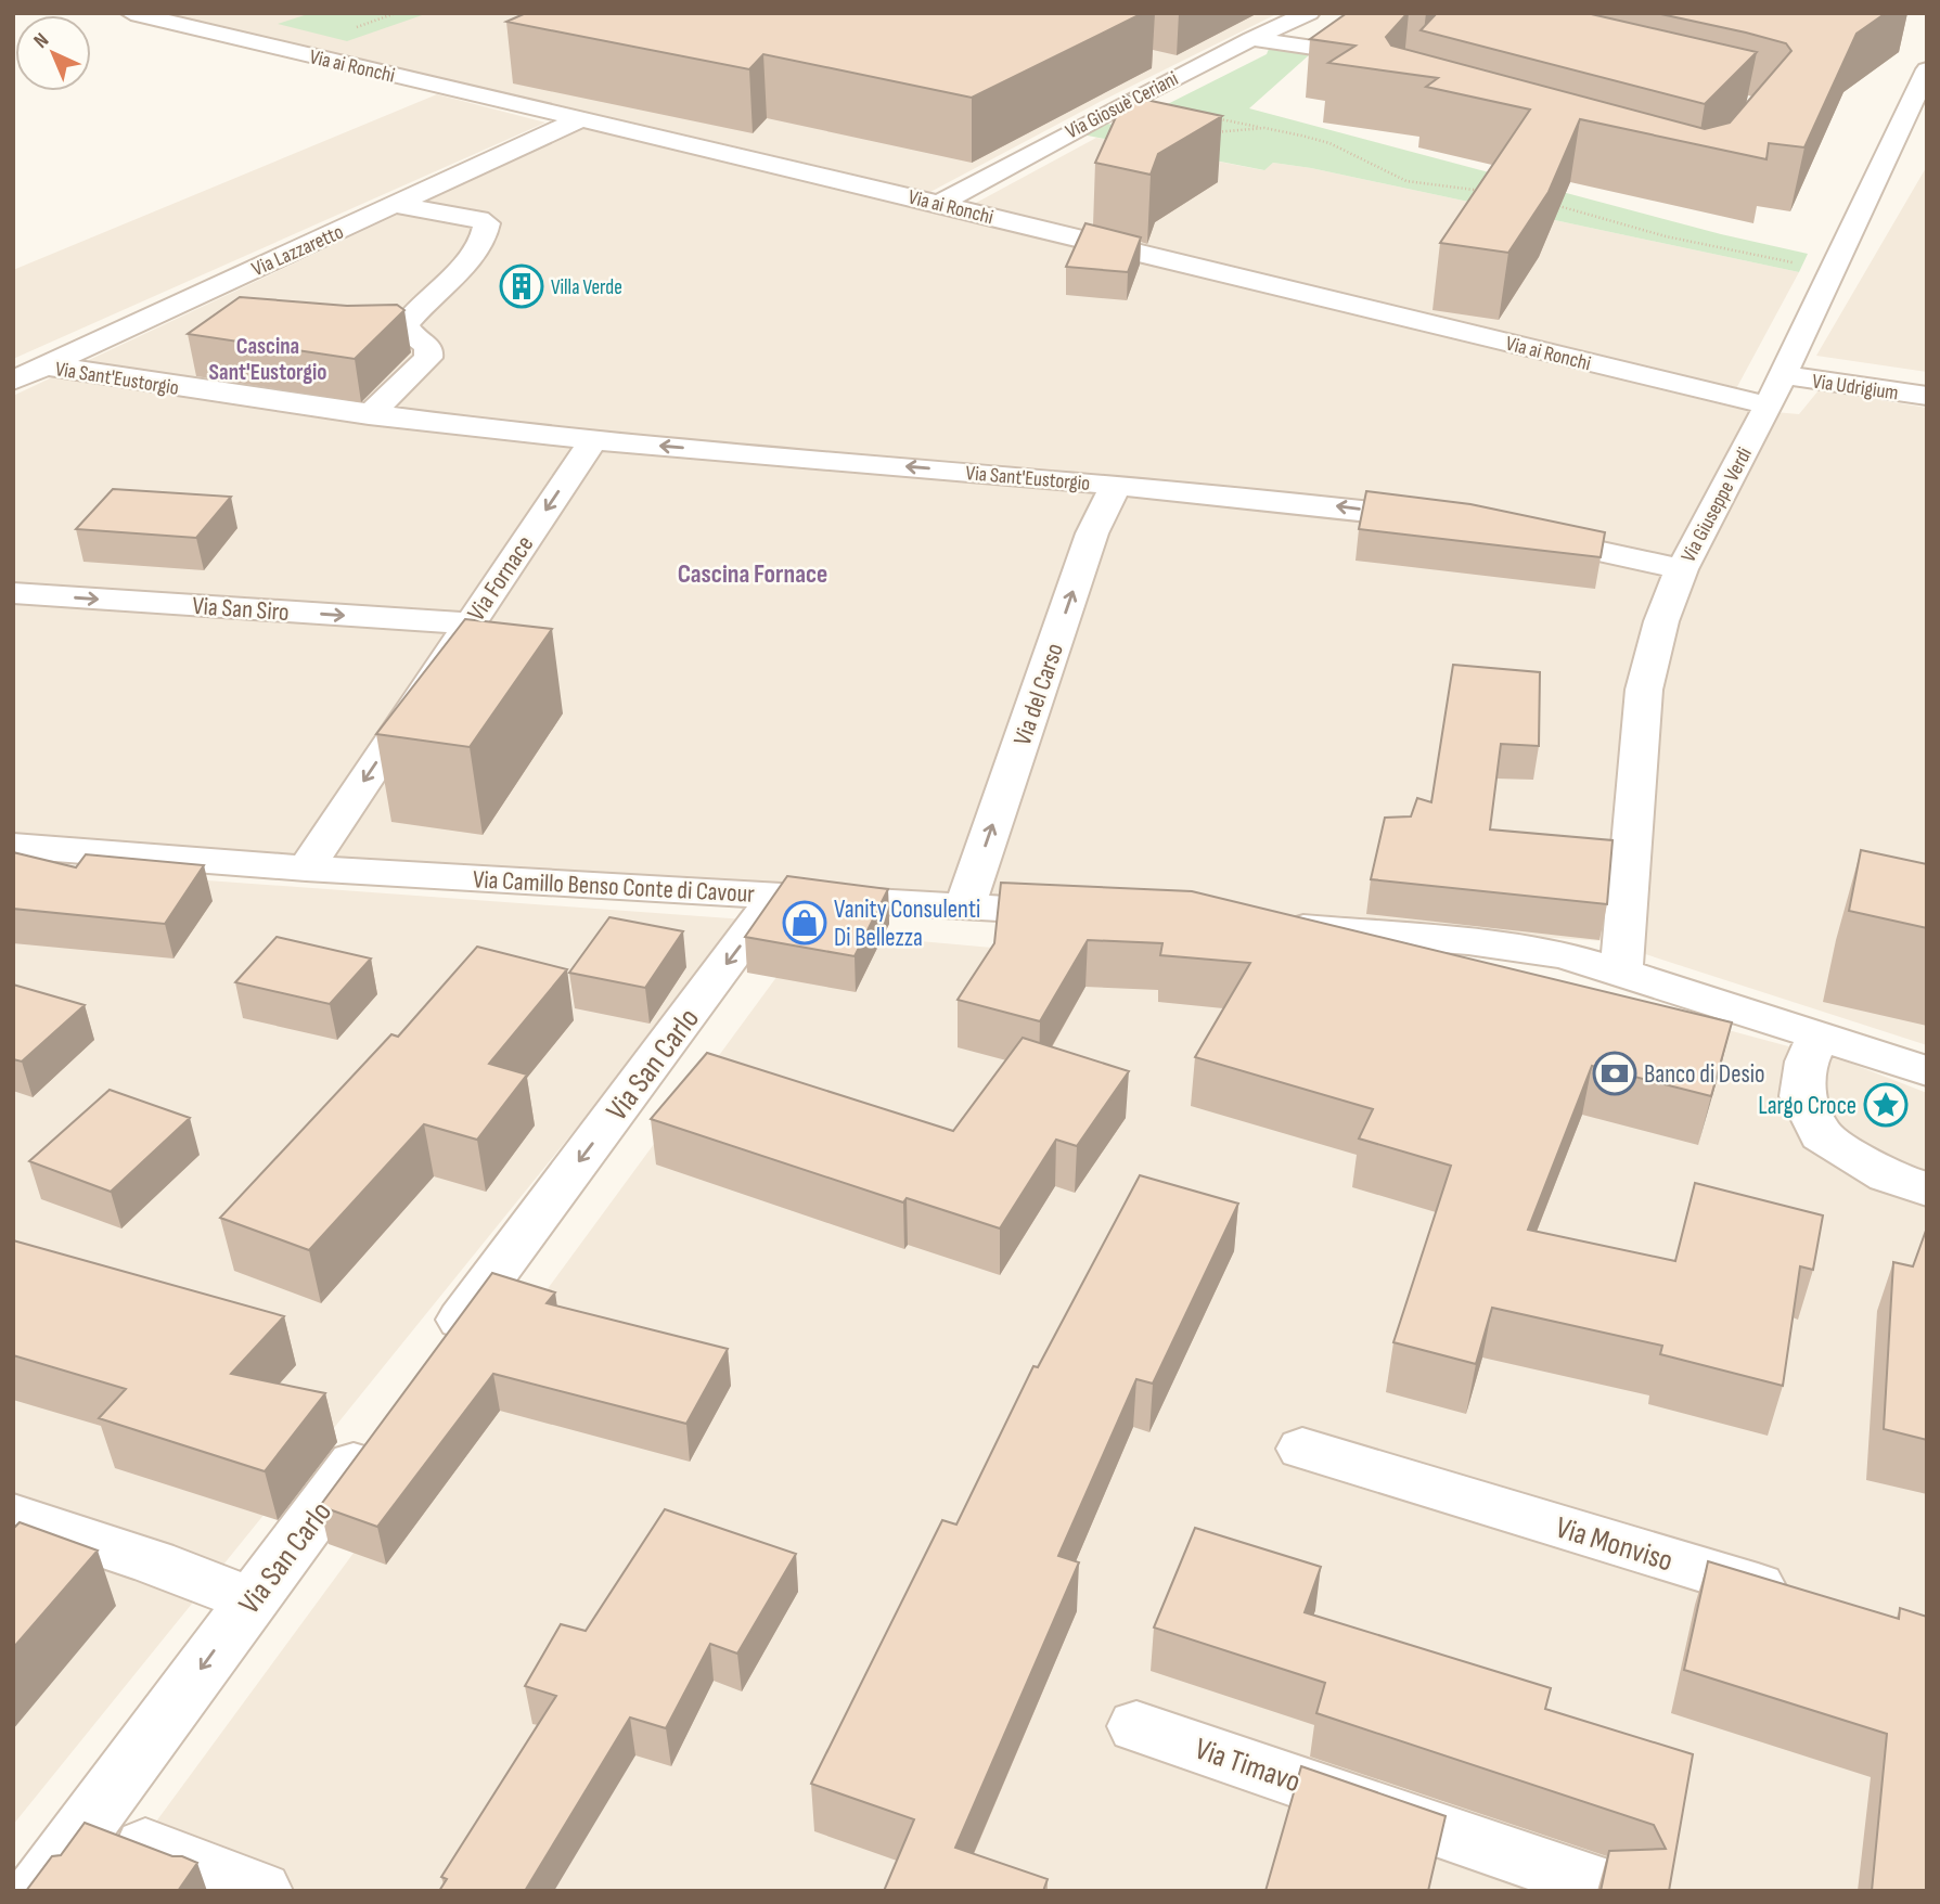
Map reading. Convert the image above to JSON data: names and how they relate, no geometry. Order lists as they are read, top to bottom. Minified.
{"streets":{"street":["Via ai Ronchi","Via Giosuè Ceriani","Via Lazzaretto","Via Sant'Eustorgio","Via Udrigium","Via Giuseppe Verdi","Via Fornace","Via San Siro","Via del Carso","Via Camillo Benso Conte di Cavour","Via San Carlo","Via Monviso","Via Timavo"]},"crossings":[["Via ai Ronchi","Via Giosuè Ceriani"],["Via ai Ronchi","Via Lazzaretto"],["Via ai Ronchi","Via Giuseppe Verdi"],["Via Lazzaretto","Via Sant'Eustorgio"],["Via Sant'Eustorgio","Via Fornace"],["Via Sant'Eustorgio","Via del Carso"],["Via Udrigium","Via Giuseppe Verdi"],["Via Fornace","Via San Siro"],["Via Fornace","Via Camillo Benso Conte di Cavour"],["Via del Carso","Via Camillo Benso Conte di Cavour"],["Via Camillo Benso Conte di Cavour","Via San Carlo"]],"one_way":["Via Sant'Eustorgio","Via Fornace","Via San Siro","Via del Carso","Via San Carlo"],"districts":["Cascina Sant'Eustorgio","Cascina Fornace"],"places":{"building":["Villa Verde"],"shop":["Vanity Consulenti Di Bellezza"],"bank":["Banco di Desio"],"place":["Largo Croce"]},"north":"top left"}
